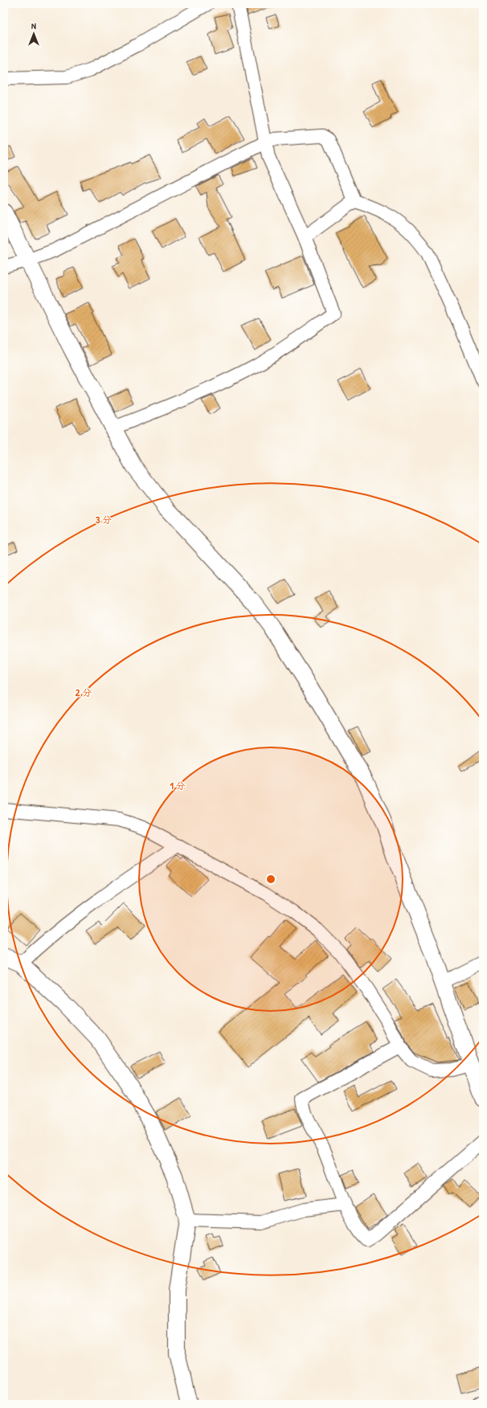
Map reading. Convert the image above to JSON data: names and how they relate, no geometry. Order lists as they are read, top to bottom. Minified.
{"north":"top","rings":["3 分","2 分","1 分"]}
